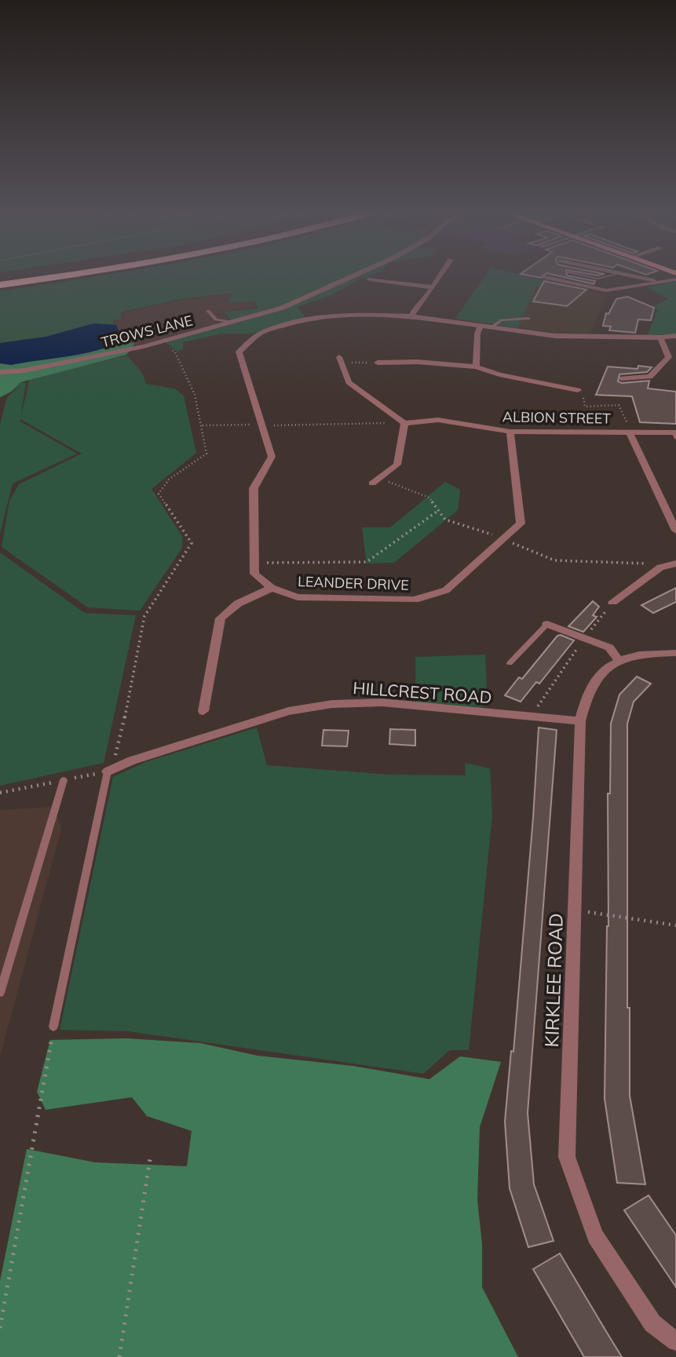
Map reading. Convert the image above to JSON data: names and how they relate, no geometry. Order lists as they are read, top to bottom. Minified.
{"streets":{"street":["TROWS LANE","ALBION STREET","LEANDER DRIVE","HILLCREST ROAD","KIRKLEE ROAD"]},"crossings":[["ALBION STREET","LEANDER DRIVE"],["HILLCREST ROAD","KIRKLEE ROAD"]]}
